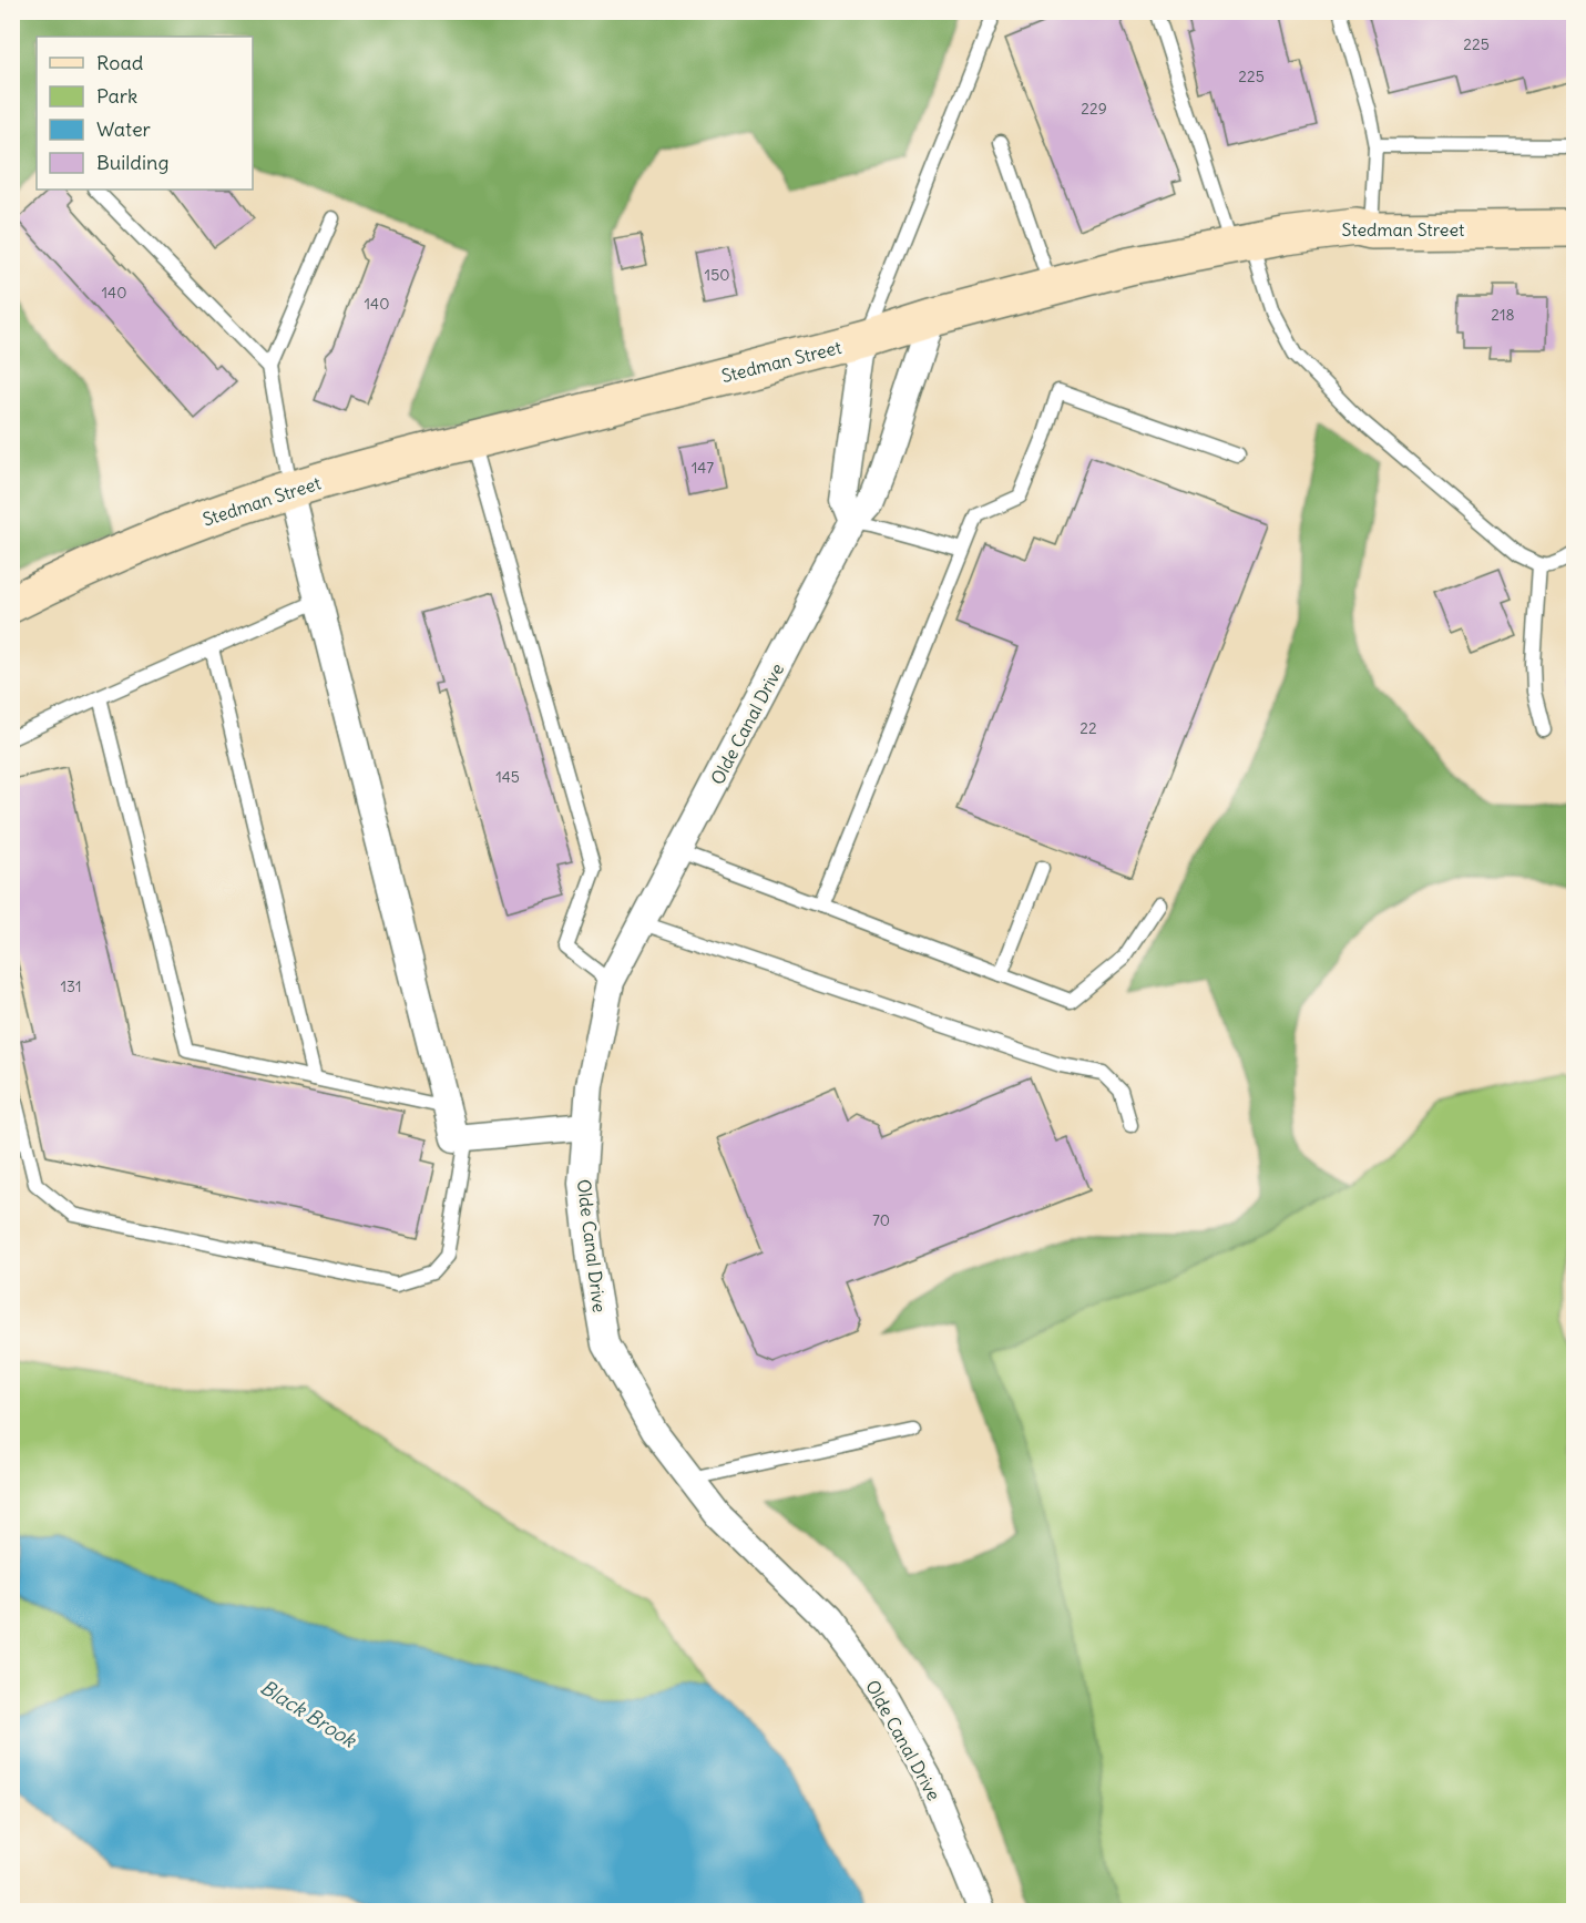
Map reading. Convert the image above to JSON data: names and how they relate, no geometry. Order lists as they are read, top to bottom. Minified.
{"streets":{"main road":["Stedman Street"],"street":["Olde Canal Drive"]},"crossings":[["Stedman Street","Olde Canal Drive"]],"water":["Black Brook"],"house_numbers":["225","225","229","150","140","140","218","147","22","145","131","70"],"legend":["Road","Park","Water","Building"]}
